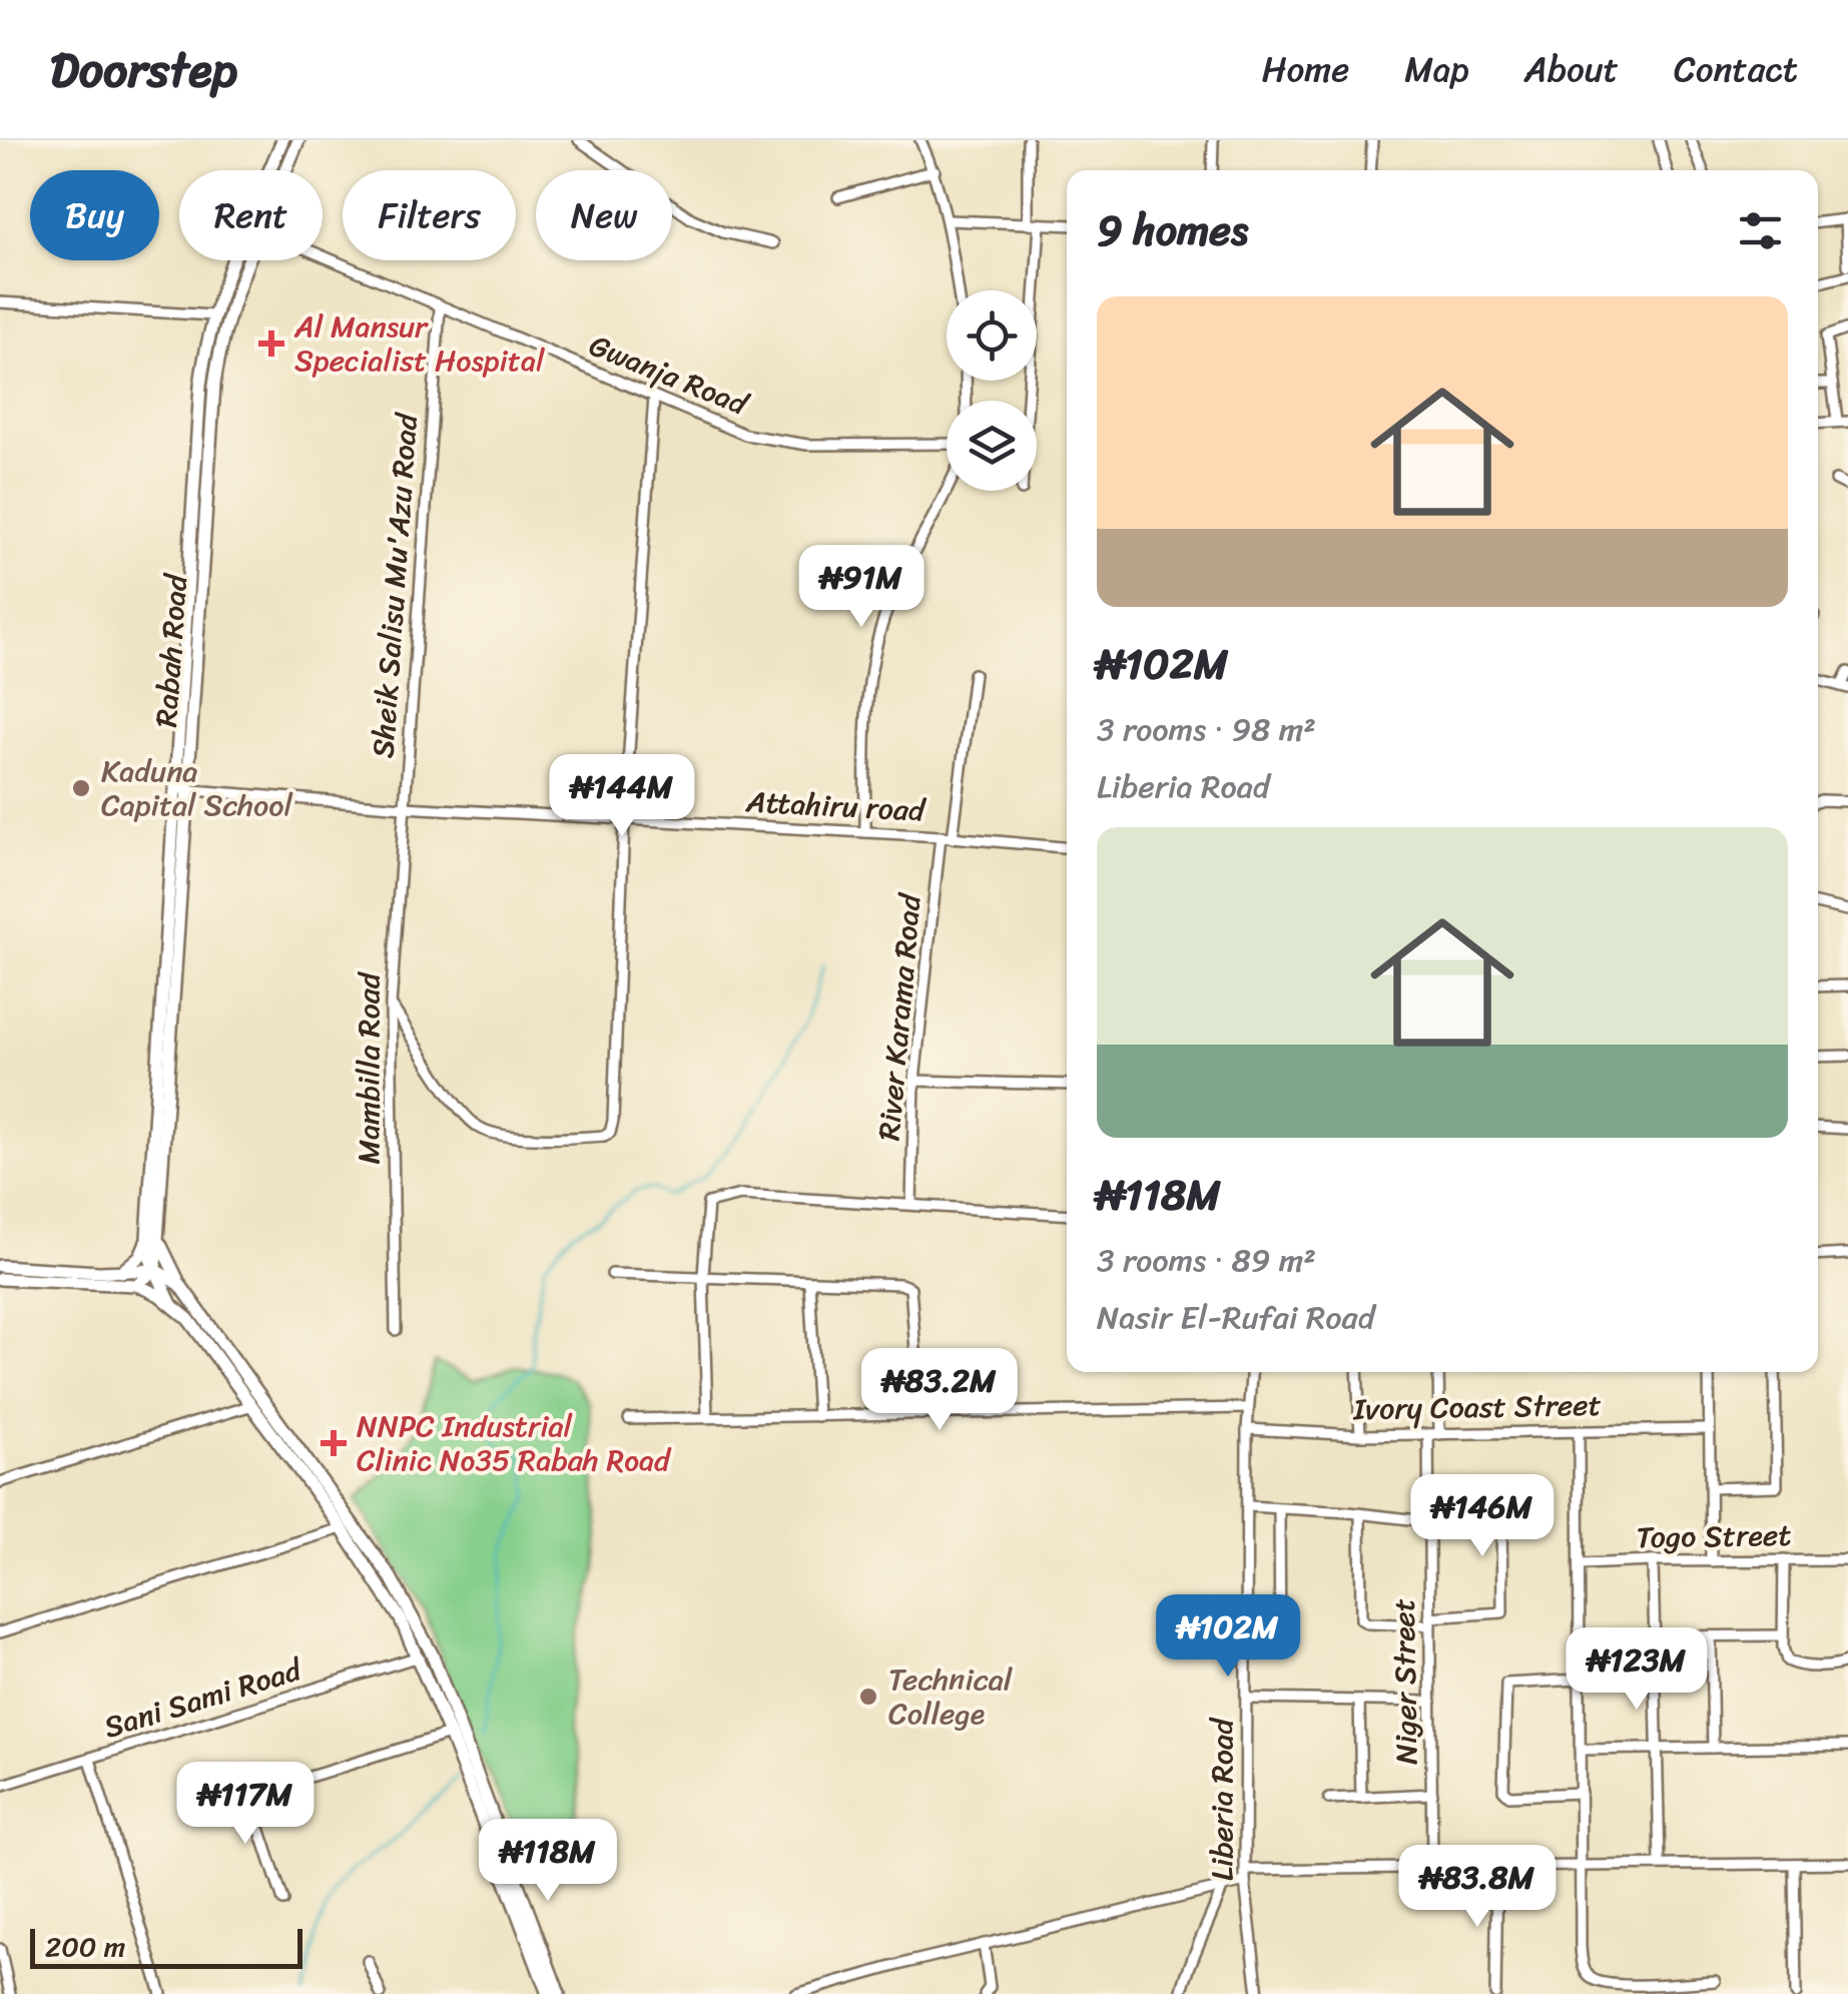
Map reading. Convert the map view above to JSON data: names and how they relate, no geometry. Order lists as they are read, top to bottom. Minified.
{"streets":{"main road":["Rabah Road"],"street":["Gwanja Road","Sheik Salisu Mu'Azu Road","Attahiru road","River Karama Road","Mambilla Road","Ivory Coast Street","Togo Street","Niger Street","Sani Sami Road","Liberia Road"]},"crossings":[["Gwanja Road","Sheik Salisu Mu'Azu Road"],["Sheik Salisu Mu'Azu Road","Attahiru road"],["Sheik Salisu Mu'Azu Road","Mambilla Road"],["Rabah Road","Attahiru road"],["Attahiru road","River Karama Road"],["Attahiru road","Mambilla Road"],["Ivory Coast Street","Niger Street"],["Ivory Coast Street","Liberia Road"]],"places":{"health":["Al Mansur Specialist Hospital","NNPC Industrial Clinic No35 Rabah Road"],"other":["Kaduna Capital School","Technical College"]},"scale_bar":"200 m","page":{"header":"Doorstep","nav":["Home","Map","About","Contact"],"chip":["Buy","Rent","Filters","New"],"heading":"9 homes","list":[{"name":"₦102M","note":"3 rooms · 98 m² · Liberia Road"},{"name":"₦118M","note":"3 rooms · 89 m² · Nasir El-Rufai Road"}],"price":["₦91M","₦144M","₦83.2M","₦146M","₦102M","₦123M","₦117M","₦118M","₦83.8M"],"scale":"200 m"}}
